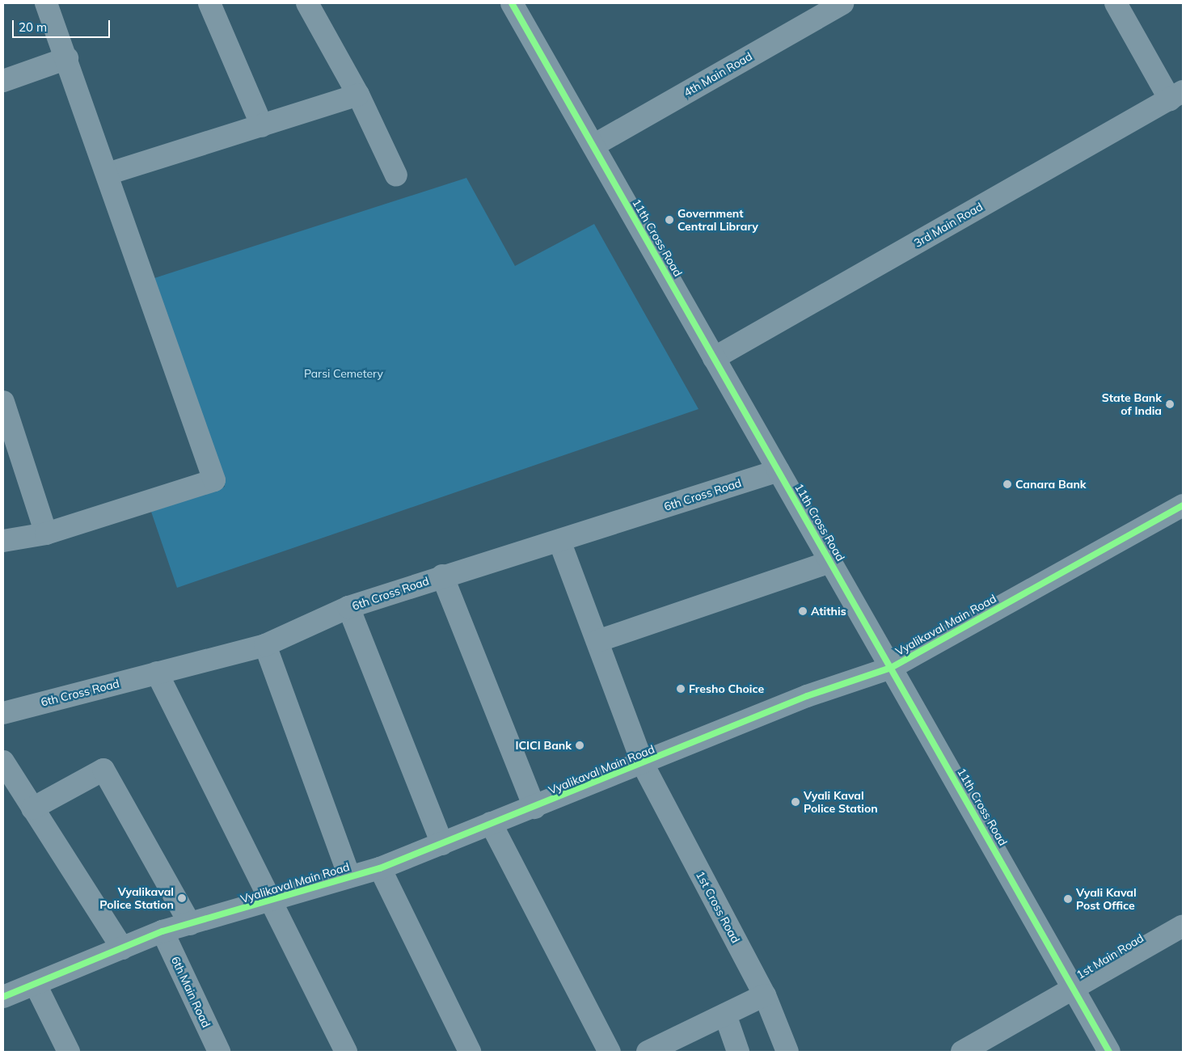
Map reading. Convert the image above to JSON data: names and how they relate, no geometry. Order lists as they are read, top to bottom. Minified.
{"streets":{"street":["4th Main Road","3rd Main Road","11th Cross Road","6th Cross Road","Vyalikaval Main Road","1st Cross Road","1st Main Road","6th Main Road"]},"crossings":[["4th Main Road","11th Cross Road"],["3rd Main Road","11th Cross Road"],["11th Cross Road","6th Cross Road"],["11th Cross Road","Vyalikaval Main Road"],["11th Cross Road","1st Main Road"],["6th Cross Road","1st Cross Road"],["Vyalikaval Main Road","1st Cross Road"],["Vyalikaval Main Road","6th Main Road"]],"parks":["Parsi Cemetery"],"places":["Government Central Library","State Bank of India","Canara Bank","Atithis","Fresho Choice","ICICI Bank","Vyali Kaval Police Station","Vyalikaval Police Station","Vyali Kaval Post Office"],"scale_bar":"20 m"}
